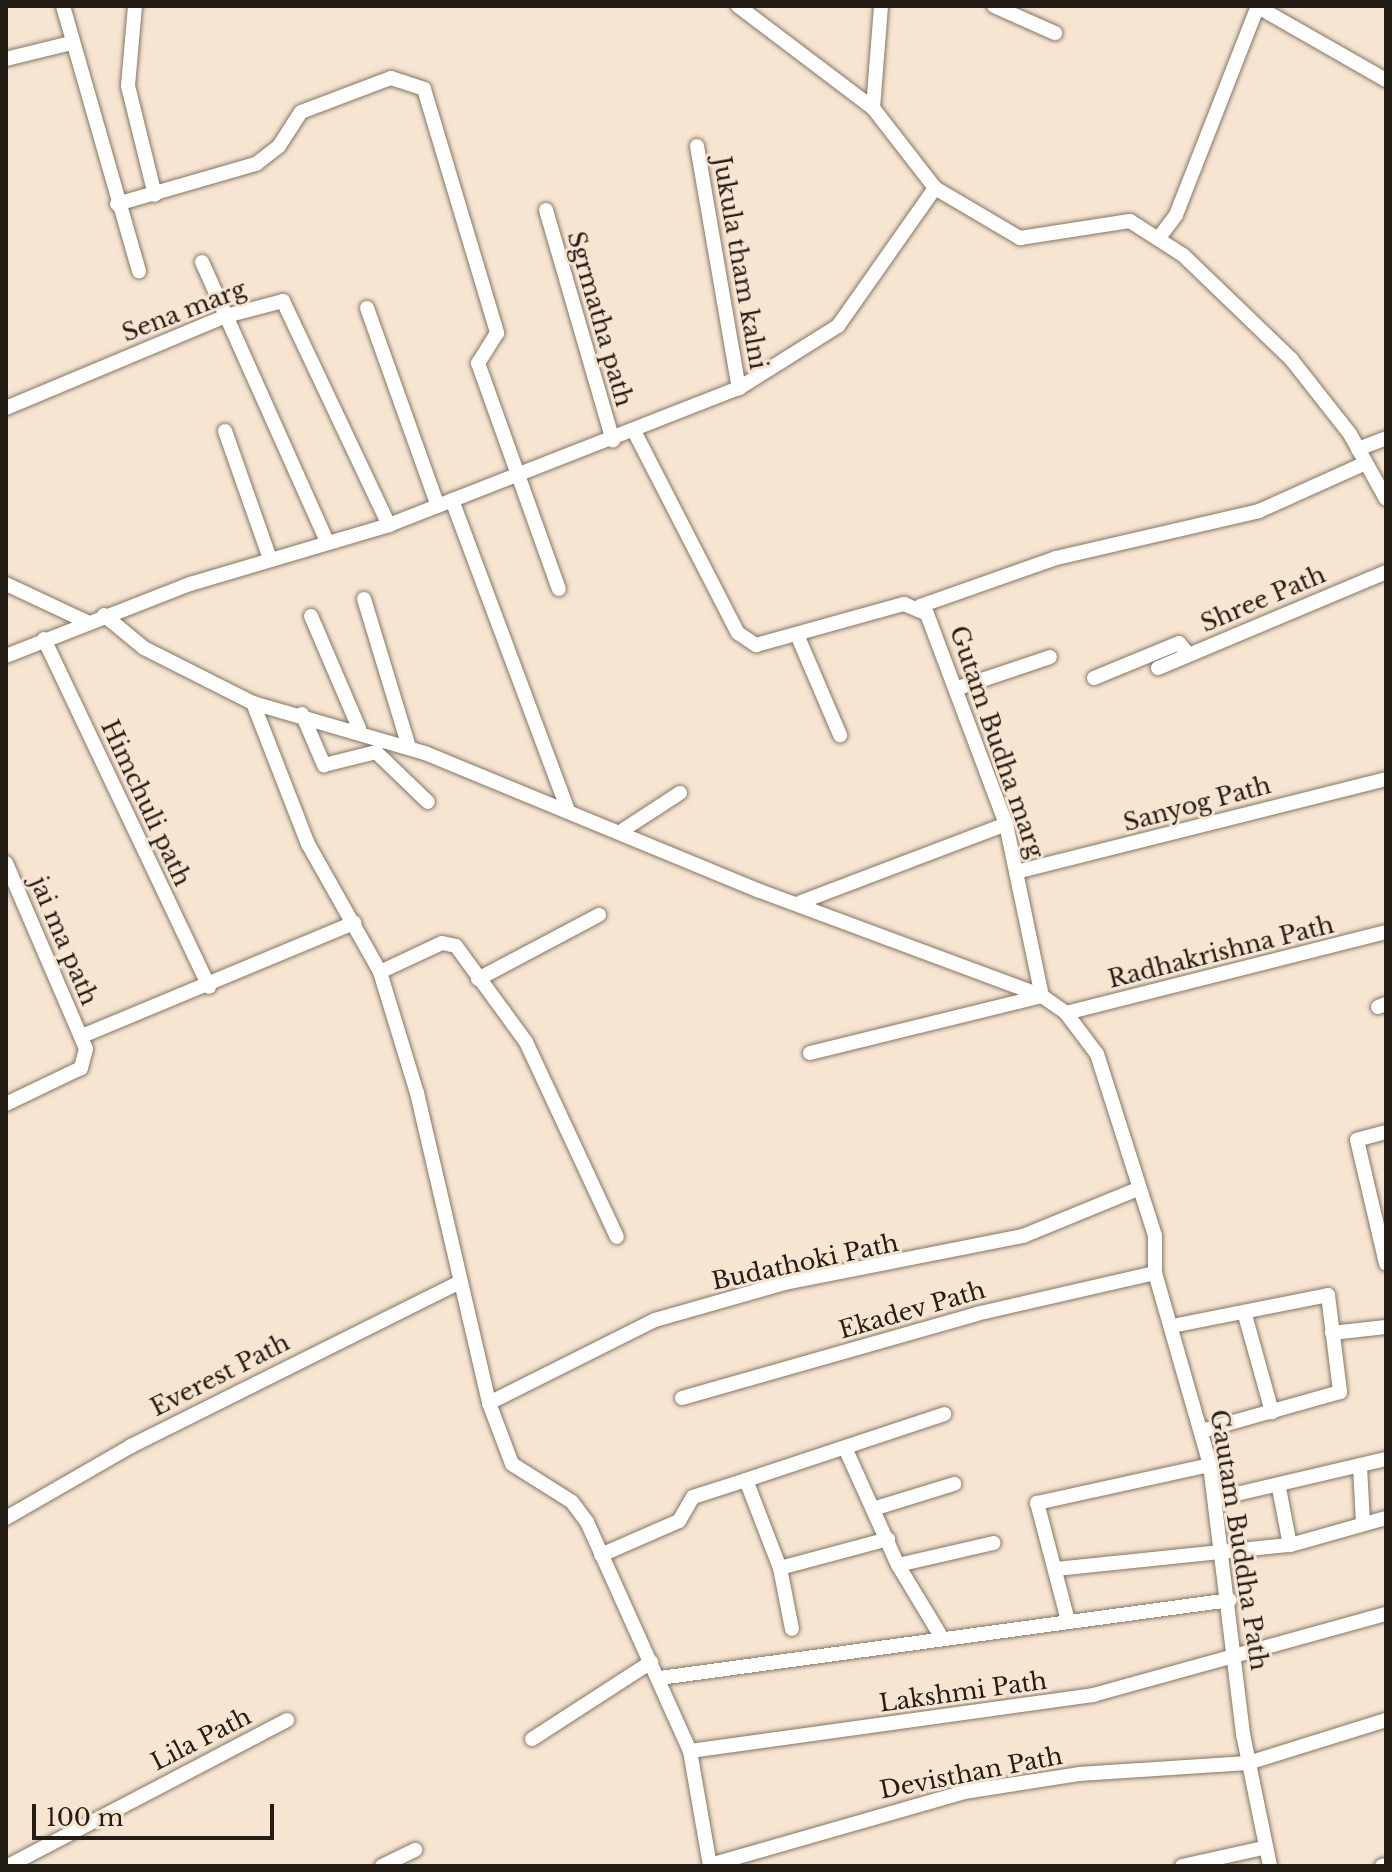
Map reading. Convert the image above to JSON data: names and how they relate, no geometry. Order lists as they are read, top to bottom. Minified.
{"streets":{"street":["Jukula tham kalni","Sena marg","Sgrmatha path","Shree Path","Gutam Budha marg","Himchuli path","Sanyog Path","jai ma path","Radhakrishna Path","Budathoki Path","Ekadev Path","Everest Path","Gautam Buddha Path","Lakshmi Path","Lila Path","Devisthan Path"]},"crossings":[["Gutam Budha marg","Sanyog Path"],["Radhakrishna Path","Gautam Buddha Path"],["Budathoki Path","Gautam Buddha Path"],["Ekadev Path","Gautam Buddha Path"],["Gautam Buddha Path","Lakshmi Path"],["Gautam Buddha Path","Devisthan Path"]],"scale_bar":"100 m"}
